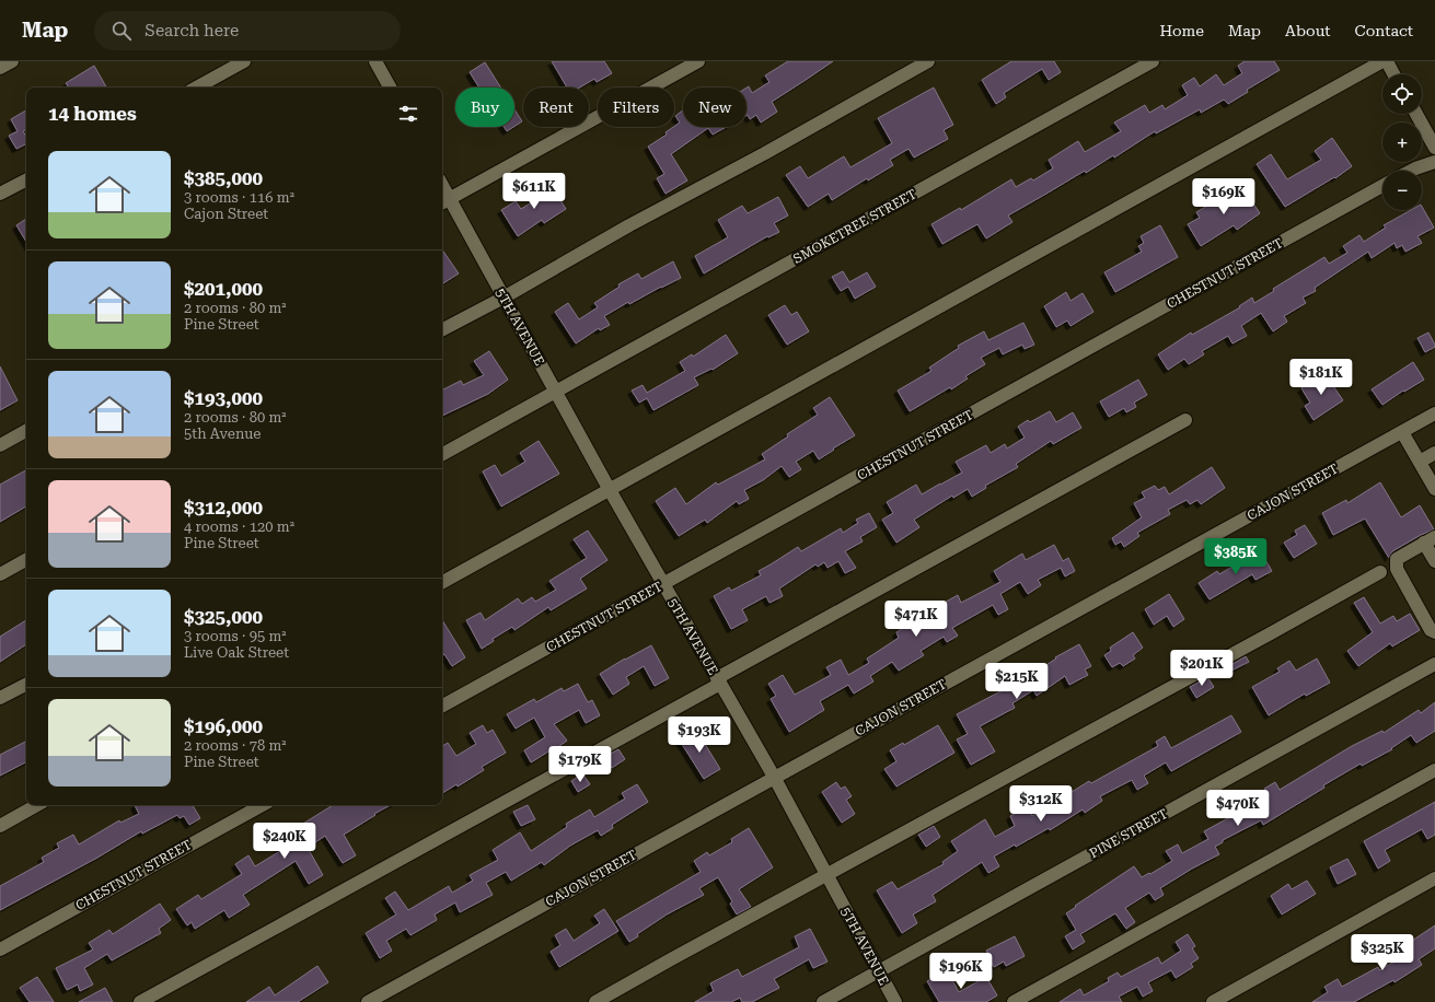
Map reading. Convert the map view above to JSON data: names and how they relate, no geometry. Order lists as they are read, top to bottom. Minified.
{"streets":{"street":["SMOKETREE STREET","CHESTNUT STREET","5TH AVENUE","CAJON STREET","PINE STREET"]},"crossings":[["SMOKETREE STREET","5TH AVENUE"],["CHESTNUT STREET","5TH AVENUE"],["5TH AVENUE","CAJON STREET"],["5TH AVENUE","PINE STREET"]],"page":{"header":"Map","search":"Search here","nav":["Home","Map","About","Contact"],"map_buttons":["+","−"],"chip":["Buy","Rent","Filters","New"],"heading":"14 homes","list":[{"name":"$385,000","note":"3 rooms · 116 m² · Cajon Street"},{"name":"$201,000","note":"2 rooms · 80 m² · Pine Street"},{"name":"$193,000","note":"2 rooms · 80 m² · 5th Avenue"},{"name":"$312,000","note":"4 rooms · 120 m² · Pine Street"},{"name":"$325,000","note":"3 rooms · 95 m² · Live Oak Street"},{"name":"$196,000","note":"2 rooms · 78 m² · Pine Street"}],"price":["$611K","$169K","$181K","$385K","$471K","$201K","$215K","$193K","$179K","$312K","$470K","$240K","$325K","$196K"]}}
